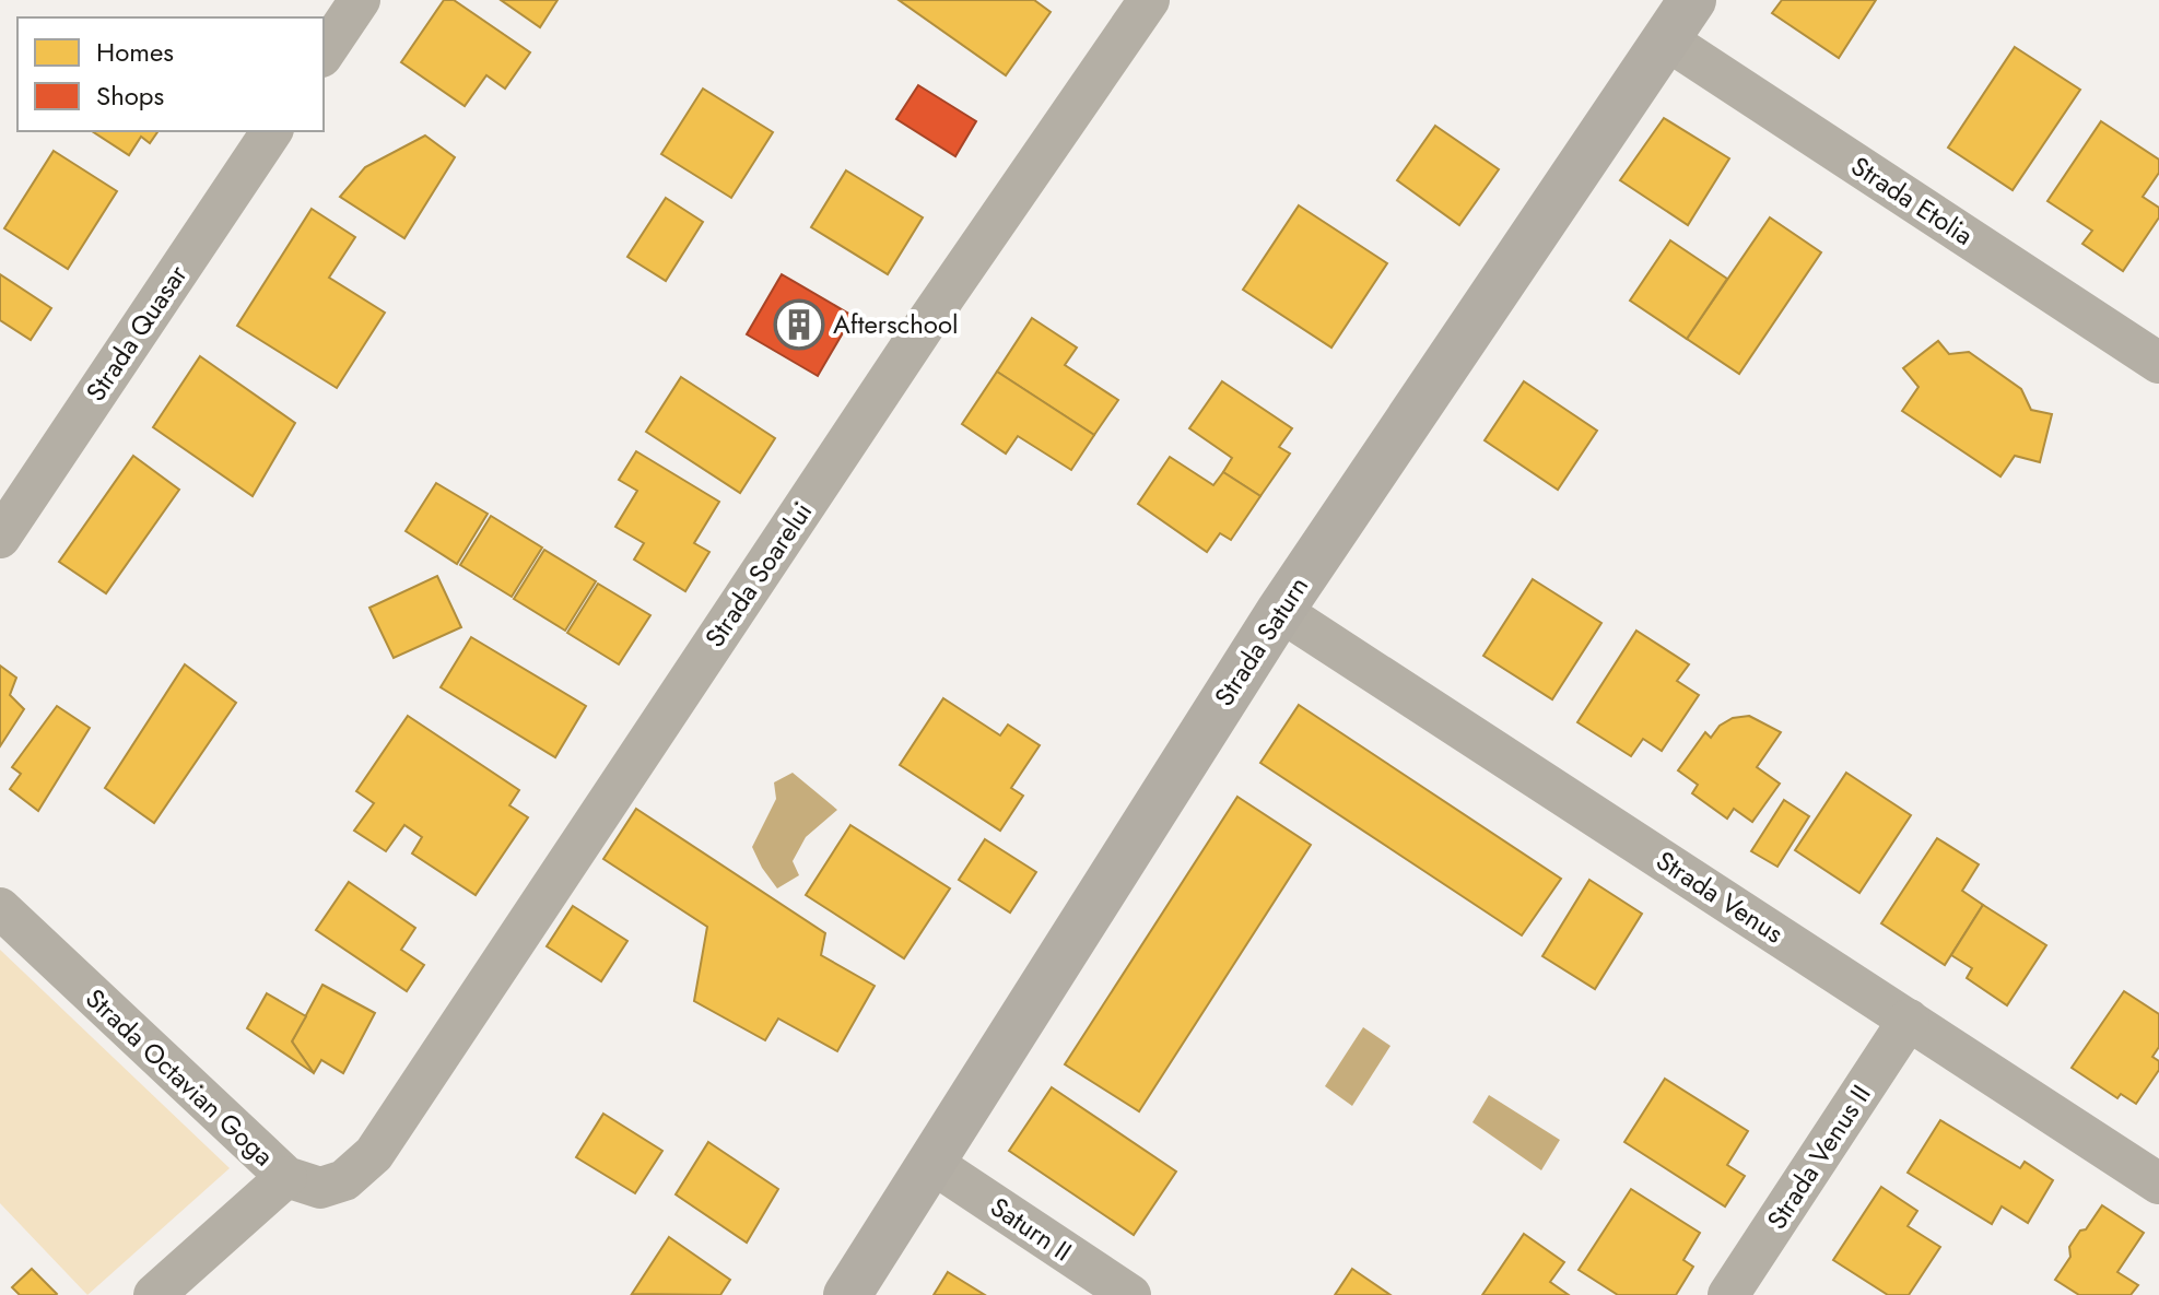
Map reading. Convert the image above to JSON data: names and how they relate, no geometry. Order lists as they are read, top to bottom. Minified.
{"streets":{"street":["Strada Etolia","Strada Quasar","Strada Soarelui","Strada Saturn","Strada Venus","Strada Octavian Goga","Strada Venus II","Saturn II"]},"crossings":[["Strada Etolia","Strada Saturn"],["Strada Soarelui","Strada Octavian Goga"],["Strada Saturn","Strada Venus"],["Strada Saturn","Saturn II"],["Strada Venus","Strada Venus II"]],"places":{"building":["Afterschool"]},"legend":["Homes","Shops"]}
